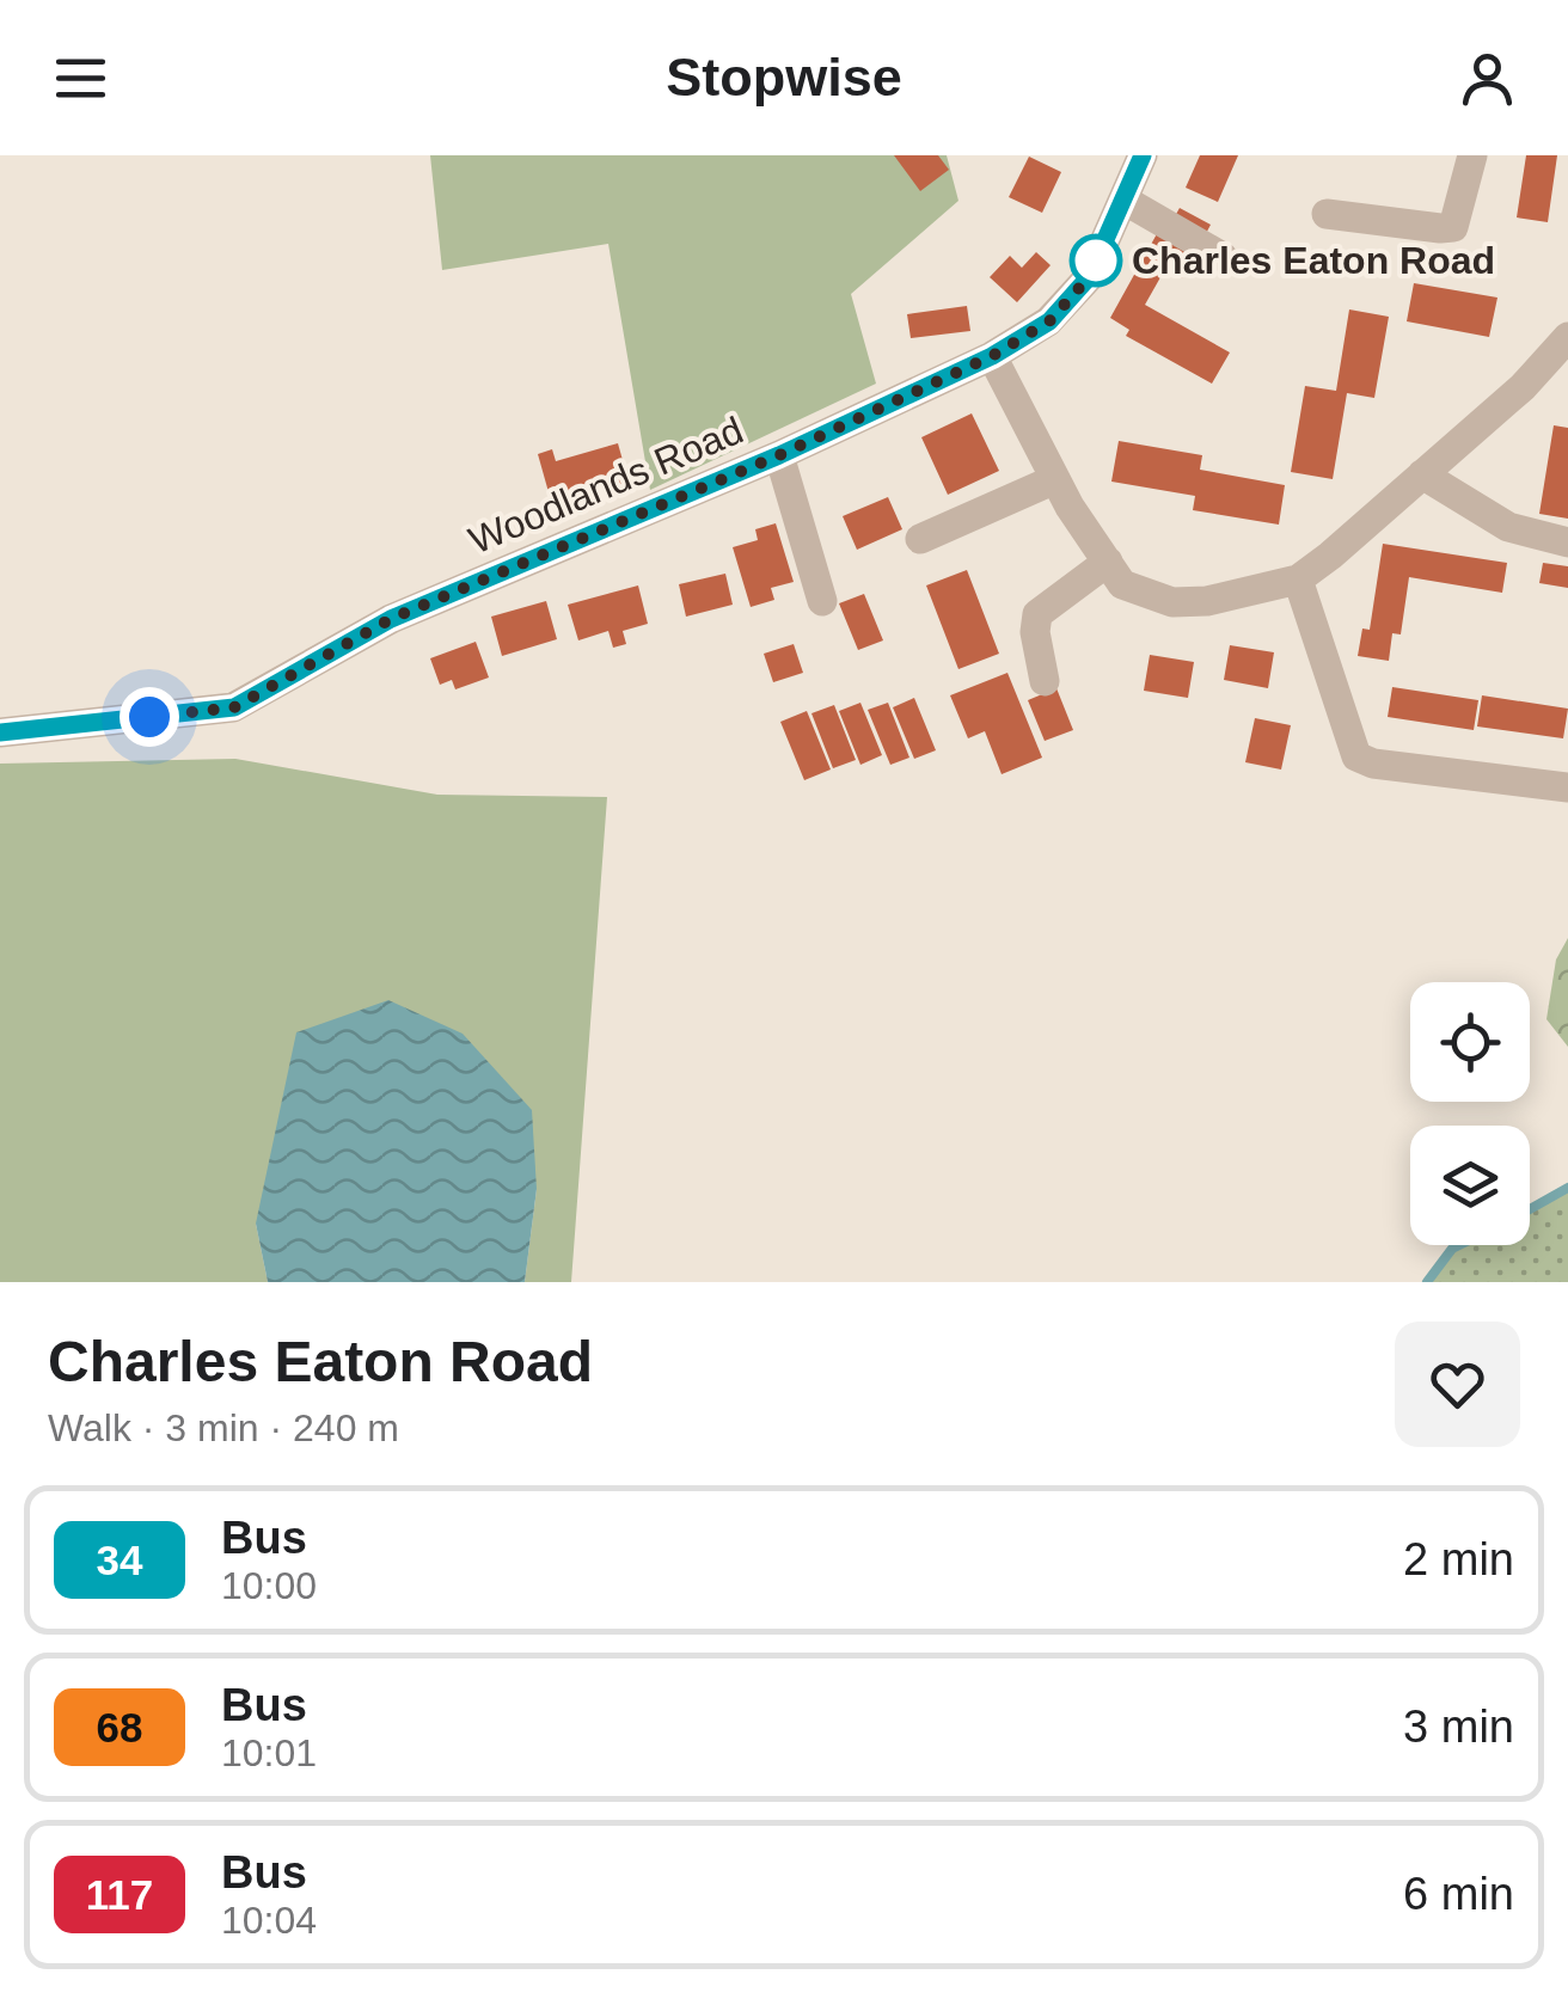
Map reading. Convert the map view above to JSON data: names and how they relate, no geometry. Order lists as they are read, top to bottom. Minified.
{"streets":{"street":["Woodlands Road"]},"places":["Charles Eaton Road"],"lines":["bus line 34"],"page":{"header":"Stopwise","heading":["Charles Eaton Road","Walk · 3 min · 240 m"],"list":[{"mark":"34","name":"Bus","note":"10:00","value":"2 min"},{"mark":"68","name":"Bus","note":"10:01","value":"3 min"},{"mark":"117","name":"Bus","note":"10:04","value":"6 min"}]}}
